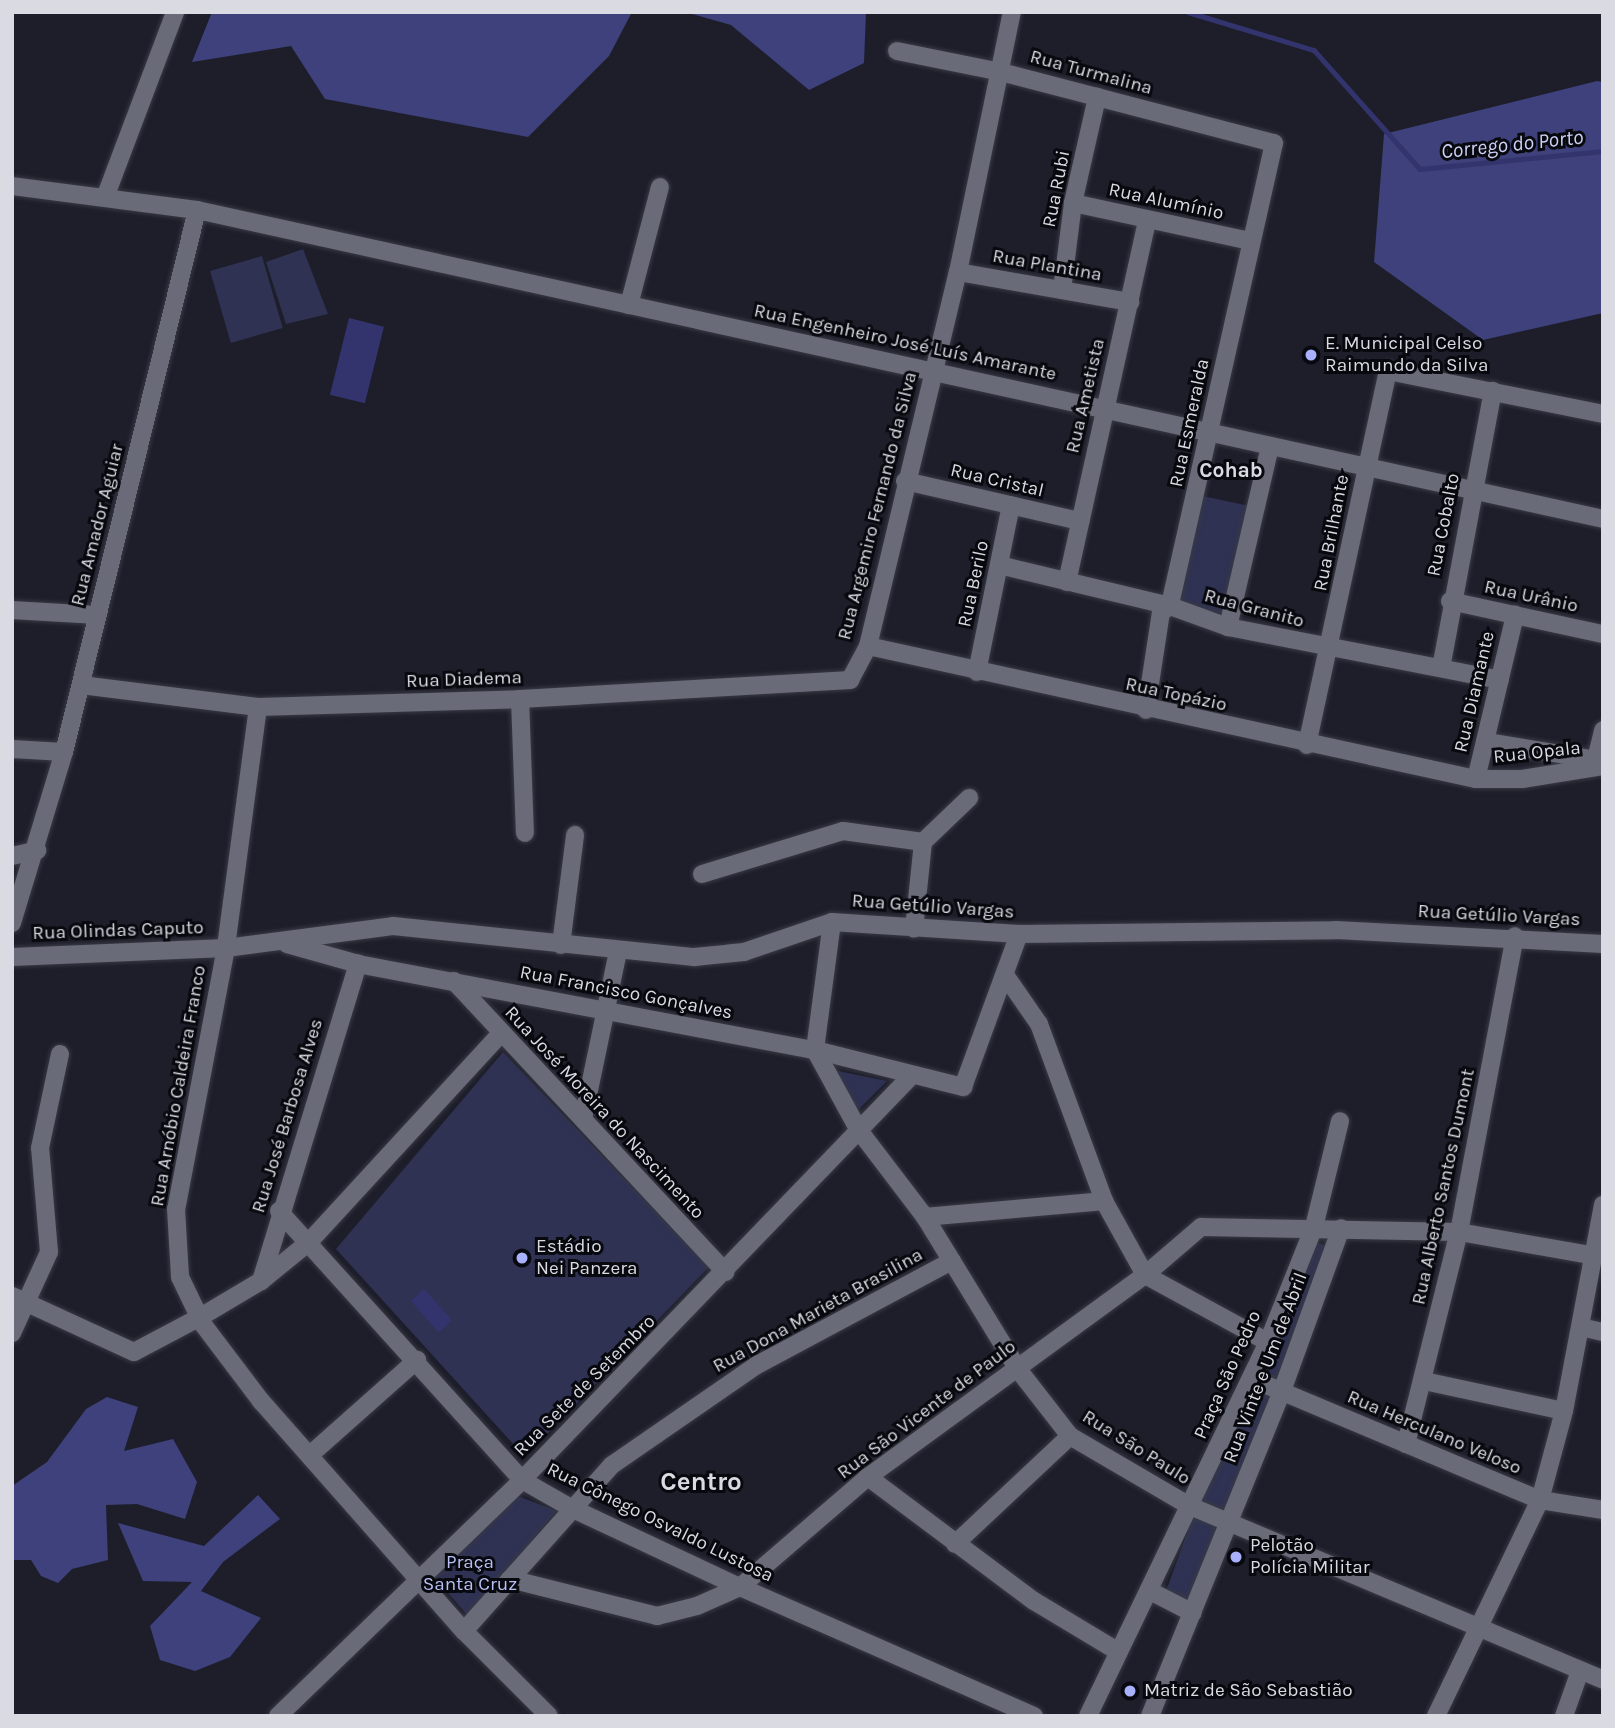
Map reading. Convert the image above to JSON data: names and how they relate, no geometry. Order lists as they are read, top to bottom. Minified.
{"streets":{"street":["Rua Turmalina","Rua Rubi","Rua Alumínio","Rua Plantina","Rua Engenheiro José Luís Amarante","Rua Ametista","Rua Esmeralda","Rua Cristal","Rua Argemiro Fernando da Silva","Rua Amador Aguiar","Rua Cobalto","Rua Brilhante","Rua Berilo","Rua Urânio","Rua Granito","Rua Diadema","Rua Diamante","Rua Topázio","Rua Opala","Rua Getúlio Vargas","Rua Olindas Caputo","Rua Francisco Gonçalves","Rua Arnóbio Caldeira Franco","Rua José Moreira do Nascimento","Rua José Barbosa Alves","Rua Alberto Santos Dumont","Rua Dona Marieta Brasilina","Rua Vinte e Um de Abril","Praça São Pedro","Rua Sete de Setembro","Rua São Vicente de Paulo","Rua Herculano Veloso","Rua São Paulo","Rua Cônego Osvaldo Lustosa"]},"crossings":[["Rua Turmalina","Rua Rubi"],["Rua Turmalina","Rua Esmeralda"],["Rua Turmalina","Rua Argemiro Fernando da Silva"],["Rua Rubi","Rua Alumínio"],["Rua Rubi","Rua Plantina"],["Rua Alumínio","Rua Ametista"],["Rua Alumínio","Rua Esmeralda"],["Rua Plantina","Rua Ametista"],["Rua Plantina","Rua Argemiro Fernando da Silva"],["Rua Engenheiro José Luís Amarante","Rua Ametista"],["Rua Engenheiro José Luís Amarante","Rua Esmeralda"],["Rua Engenheiro José Luís Amarante","Rua Argemiro Fernando da Silva"],["Rua Engenheiro José Luís Amarante","Rua Amador Aguiar"],["Rua Engenheiro José Luís Amarante","Rua Cobalto"],["Rua Engenheiro José Luís Amarante","Rua Brilhante"],["Rua Ametista","Rua Cristal"],["Rua Ametista","Rua Granito"],["Rua Esmeralda","Rua Granito"],["Rua Esmeralda","Rua Topázio"],["Rua Cristal","Rua Argemiro Fernando da Silva"],["Rua Cristal","Rua Berilo"],["Rua Argemiro Fernando da Silva","Rua Diadema"],["Rua Argemiro Fernando da Silva","Rua Topázio"],["Rua Amador Aguiar","Rua Diadema"],["Rua Cobalto","Rua Brilhante"],["Rua Cobalto","Rua Urânio"],["Rua Cobalto","Rua Granito"],["Rua Brilhante","Rua Granito"],["Rua Brilhante","Rua Topázio"],["Rua Berilo","Rua Granito"],["Rua Berilo","Rua Topázio"],["Rua Urânio","Rua Diamante"],["Rua Granito","Rua Diamante"],["Rua Diadema","Rua Arnóbio Caldeira Franco"],["Rua Diamante","Rua Topázio"],["Rua Diamante","Rua Opala"],["Rua Topázio","Rua Opala"],["Rua Getúlio Vargas","Rua Olindas Caputo"],["Rua Getúlio Vargas","Rua Francisco Gonçalves"],["Rua Getúlio Vargas","Rua Arnóbio Caldeira Franco"],["Rua Getúlio Vargas","Rua Alberto Santos Dumont"],["Rua Olindas Caputo","Rua Arnóbio Caldeira Franco"],["Rua Francisco Gonçalves","Rua José Moreira do Nascimento"],["Rua Francisco Gonçalves","Rua José Barbosa Alves"],["Rua Francisco Gonçalves","Rua Sete de Setembro"],["Rua Francisco Gonçalves","Rua São Paulo"],["Rua Arnóbio Caldeira Franco","Rua Dona Marieta Brasilina"],["Rua Arnóbio Caldeira Franco","Rua Sete de Setembro"],["Rua José Moreira do Nascimento","Rua Sete de Setembro"],["Rua José Barbosa Alves","Rua Cônego Osvaldo Lustosa"],["Rua Alberto Santos Dumont","Rua São Vicente de Paulo"],["Rua Alberto Santos Dumont","Rua Herculano Veloso"],["Rua Dona Marieta Brasilina","Rua São Vicente de Paulo"],["Rua Dona Marieta Brasilina","Rua São Paulo"],["Rua Dona Marieta Brasilina","Rua Cônego Osvaldo Lustosa"],["Rua Vinte e Um de Abril","Rua São Vicente de Paulo"],["Rua Vinte e Um de Abril","Rua Herculano Veloso"],["Rua Vinte e Um de Abril","Rua São Paulo"],["Praça São Pedro","Rua São Vicente de Paulo"],["Praça São Pedro","Rua Herculano Veloso"],["Praça São Pedro","Rua São Paulo"],["Rua Sete de Setembro","Rua São Paulo"],["Rua Sete de Setembro","Rua Cônego Osvaldo Lustosa"],["Rua São Vicente de Paulo","Rua São Paulo"],["Rua São Vicente de Paulo","Rua Cônego Osvaldo Lustosa"]],"districts":["Cohab","Centro"],"water":["Corrego do Porto"],"parks":["Praça Santa Cruz"],"places":["E. Municipal Celso Raimundo da Silva","Estádio Nei Panzera","Pelotão Polícia Militar","Matriz de São Sebastião"]}
